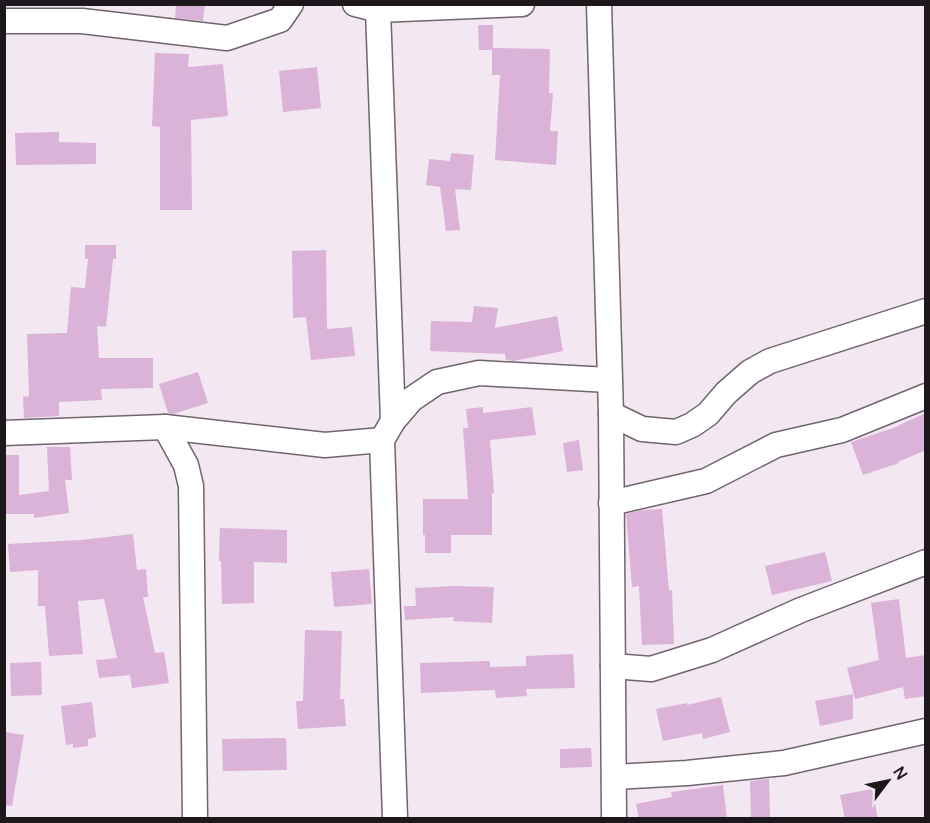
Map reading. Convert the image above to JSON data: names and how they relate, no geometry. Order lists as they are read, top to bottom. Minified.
{"north":"top right"}
